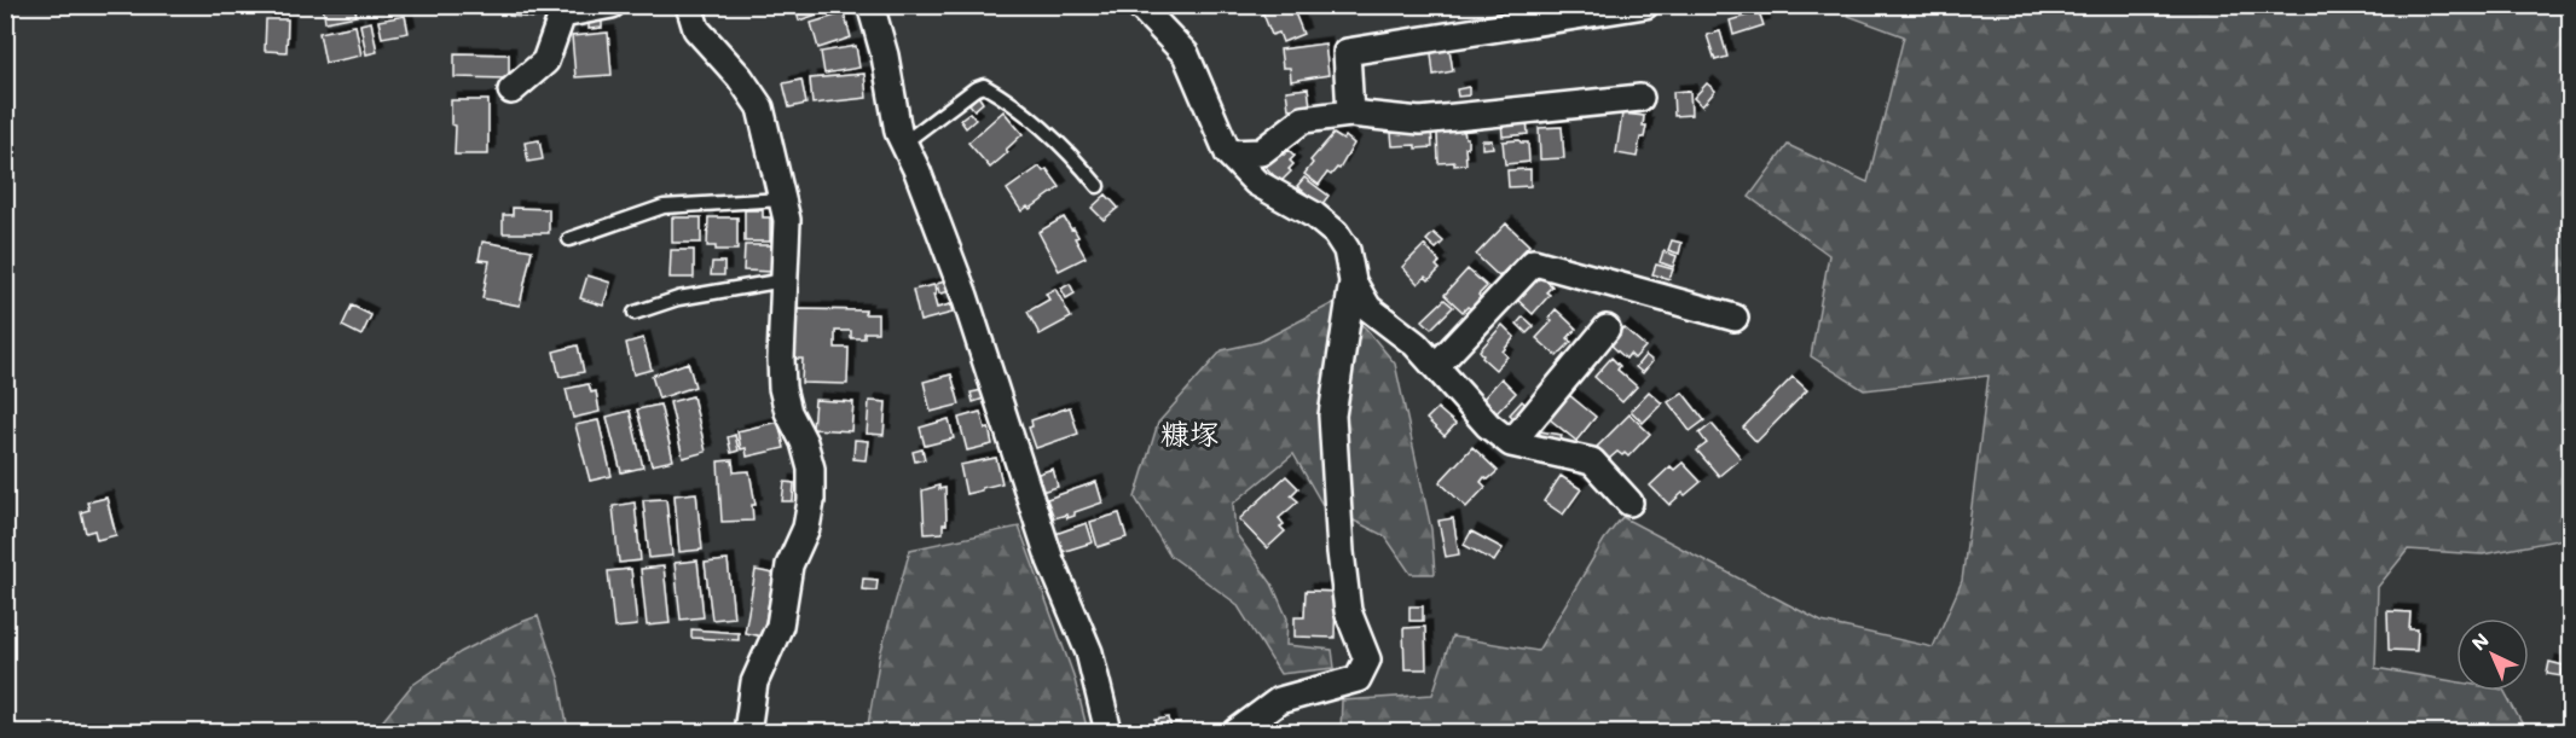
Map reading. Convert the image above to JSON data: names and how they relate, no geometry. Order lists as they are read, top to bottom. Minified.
{"districts":["糠塚"],"north":"top left"}
